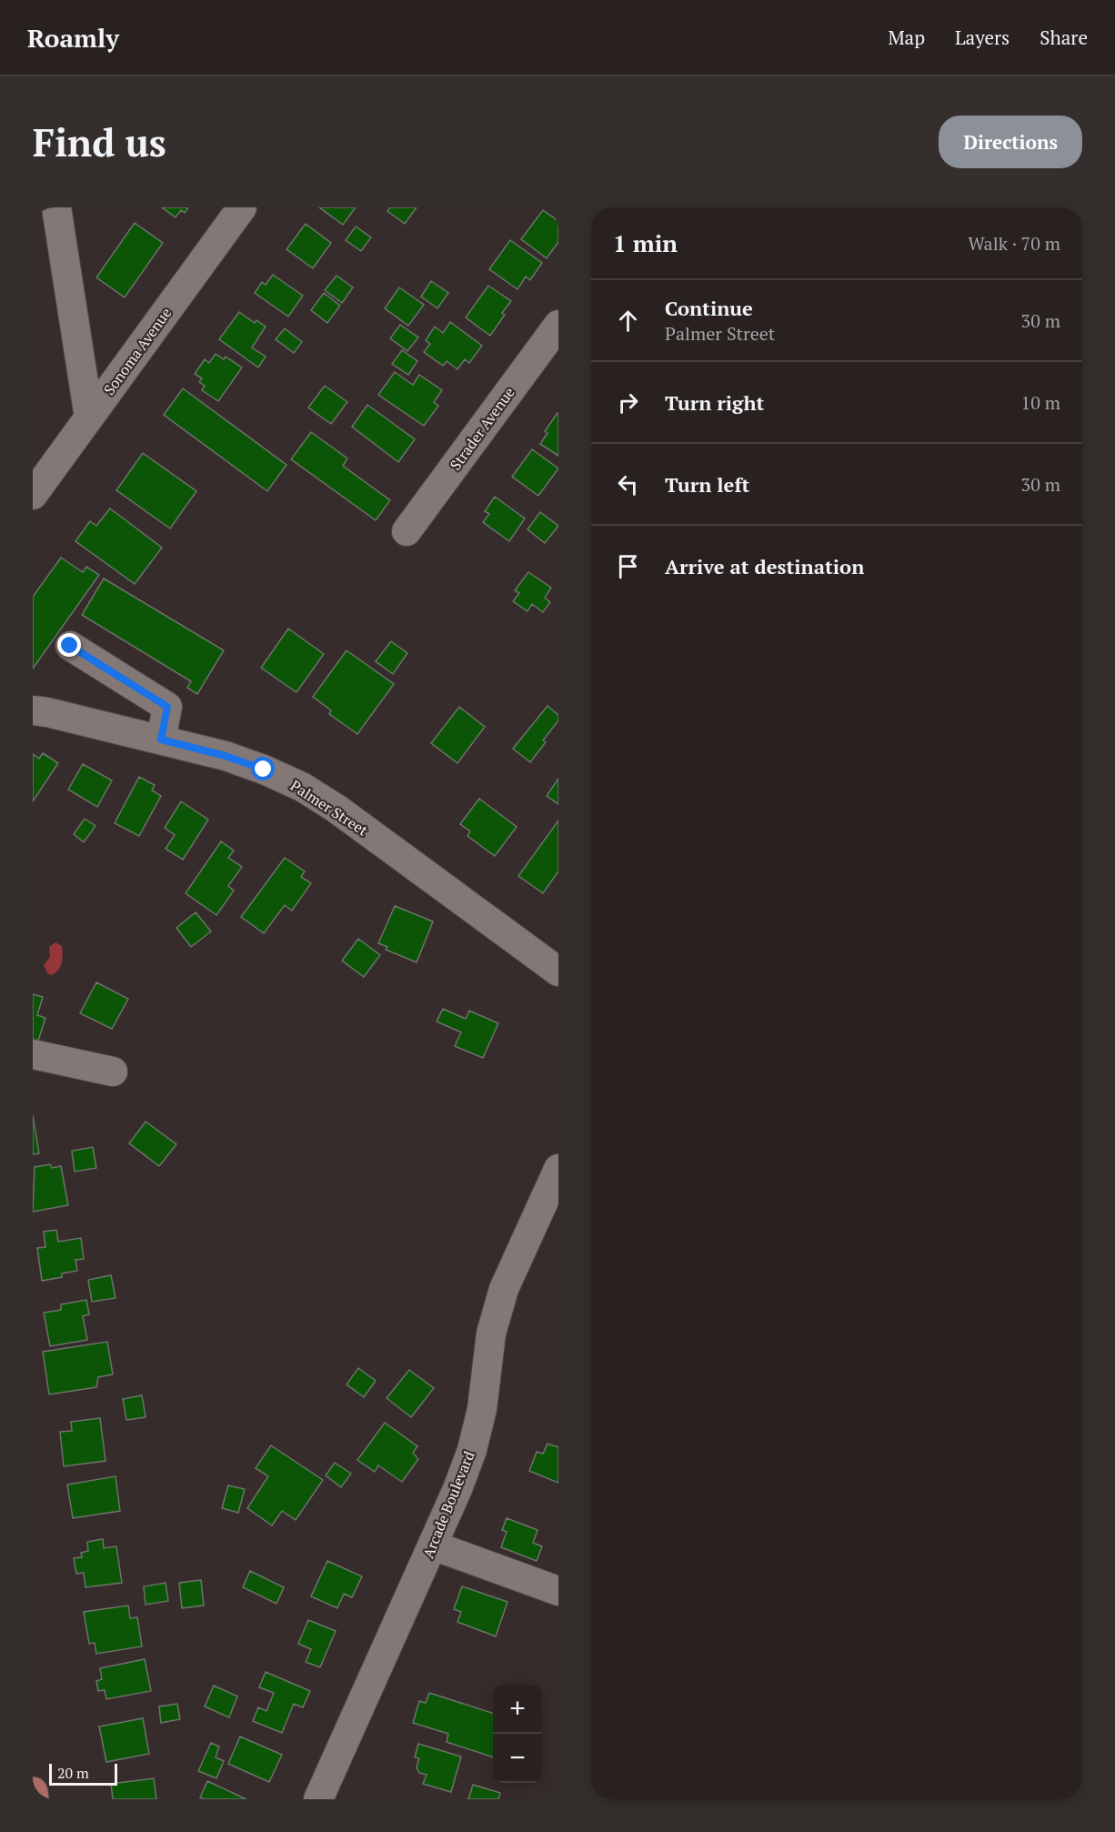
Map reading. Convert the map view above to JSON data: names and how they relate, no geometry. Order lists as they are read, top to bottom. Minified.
{"streets":{"street":["Sonoma Avenue","Strader Avenue","Palmer Street","Arcade Boulevard"]},"scale_bar":"20 m","page":{"header":"Roamly","nav":["Map","Layers","Share"],"buttons":"Directions","title":"Find us","heading":["1 min","Walk · 70 m"],"list":[["Continue","Palmer Street","30 m"],["Turn right","10 m"],["Turn left","30 m"],"Arrive at destination"],"map_buttons":["+","−"],"scale":"20 m"}}
